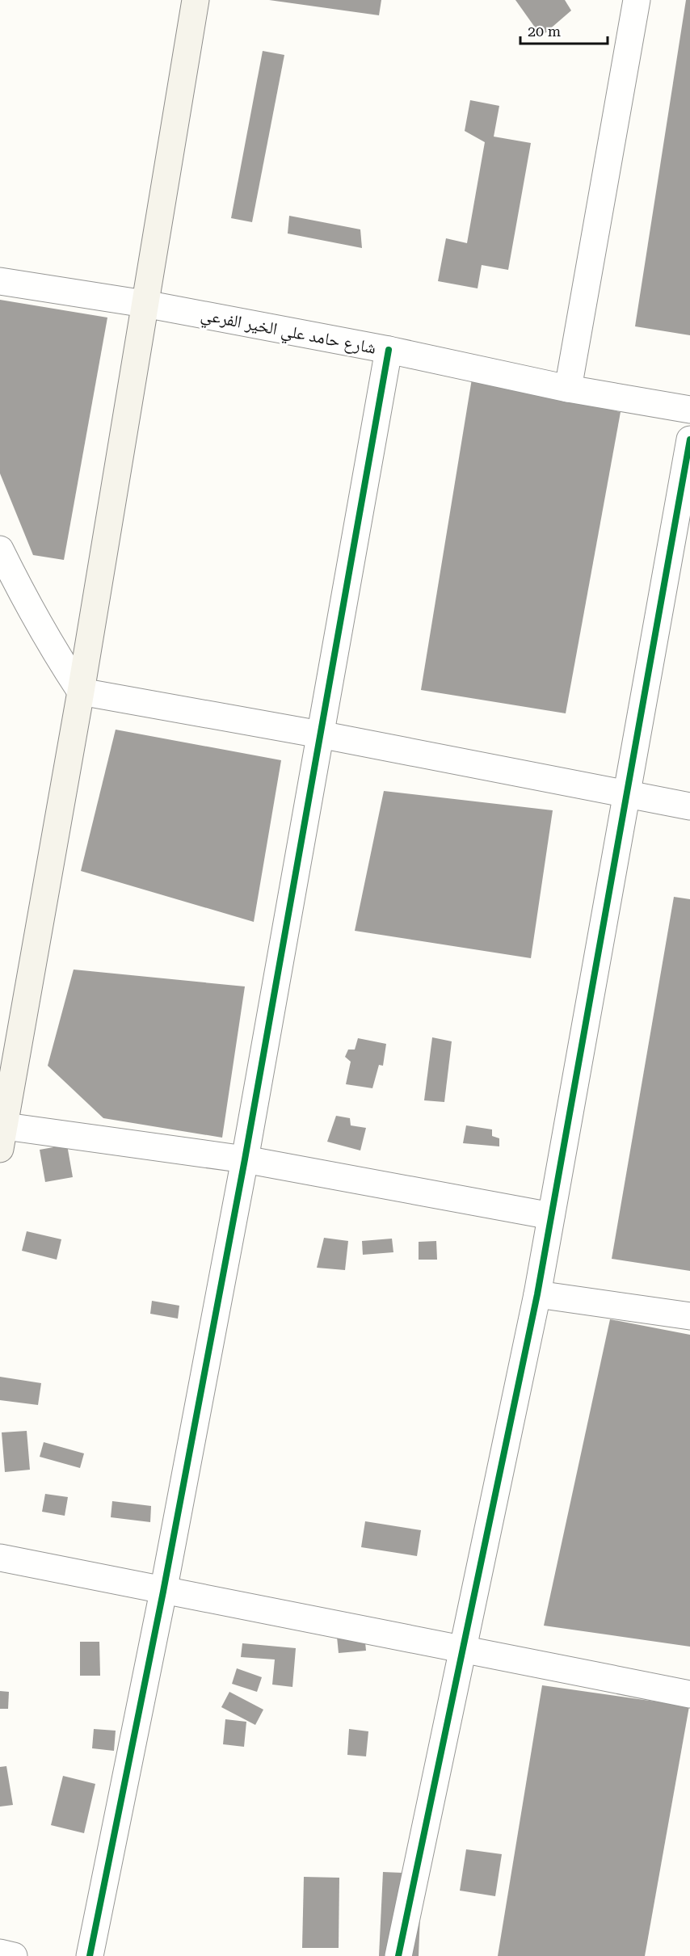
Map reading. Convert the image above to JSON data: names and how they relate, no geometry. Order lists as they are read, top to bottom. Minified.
{"streets":{"street":["شارع حامد علي الخير الفرعي"]},"scale_bar":"20 m"}
